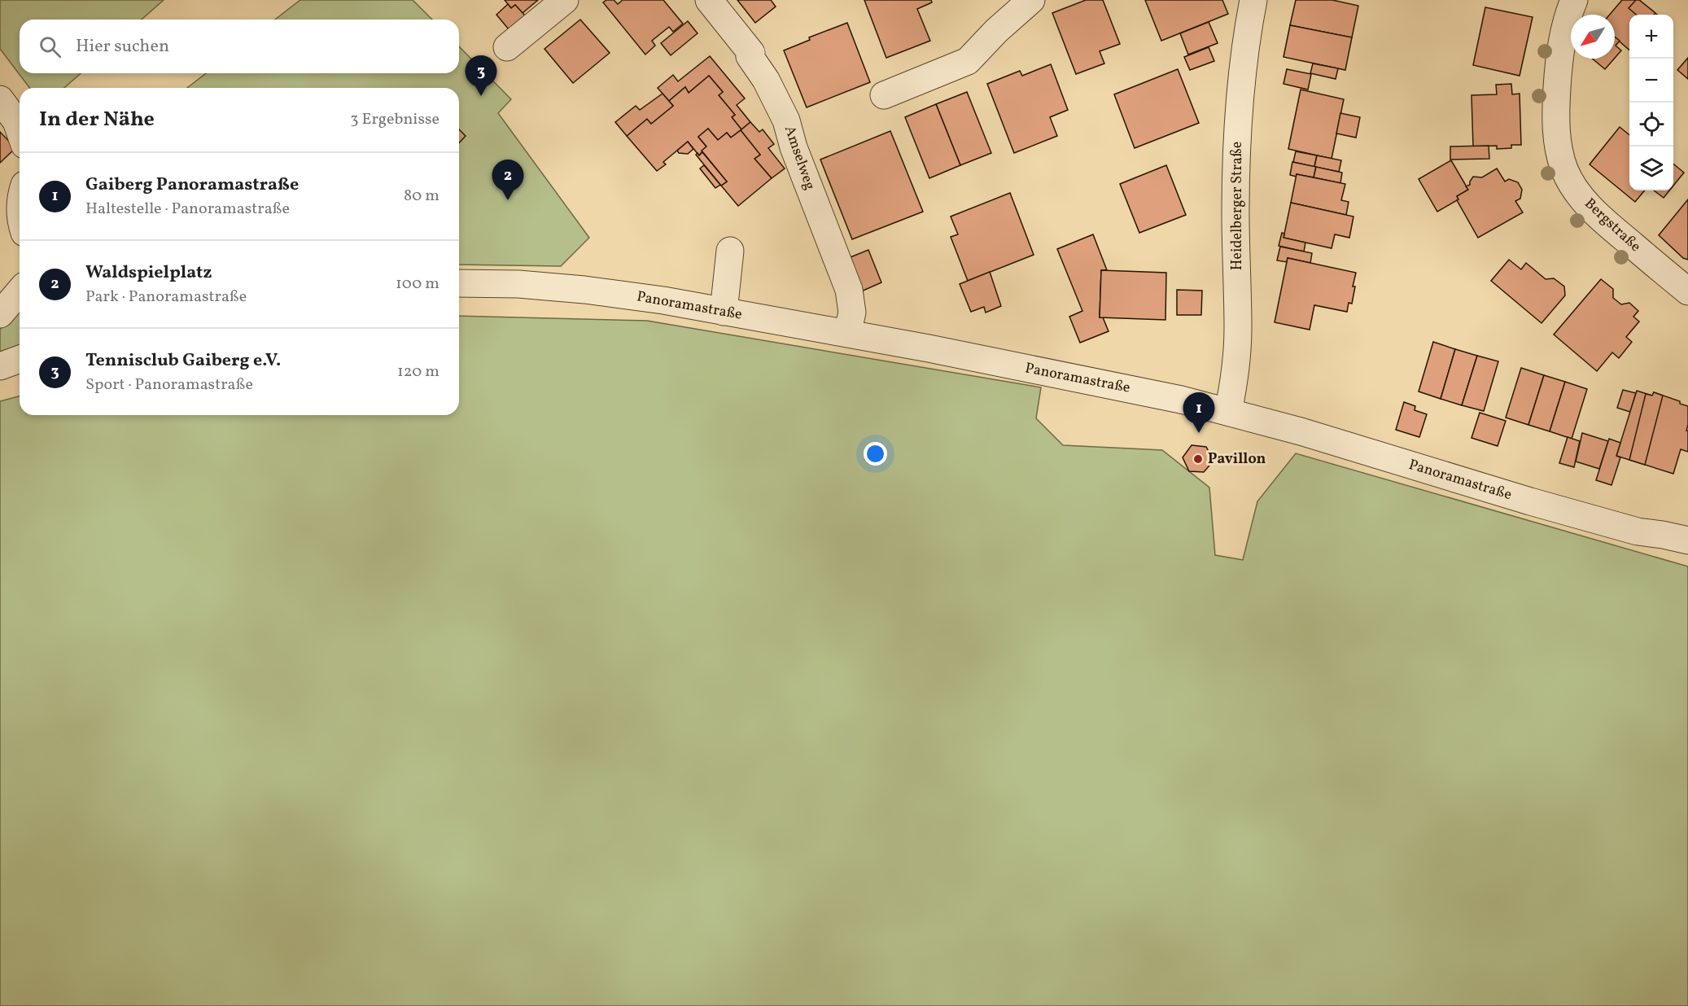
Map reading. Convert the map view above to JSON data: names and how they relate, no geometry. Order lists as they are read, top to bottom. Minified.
{"streets":{"street":["Amselweg","Heidelberger Straße","Bergstraße","Panoramastraße"]},"crossings":[["Amselweg","Panoramastraße"],["Heidelberger Straße","Panoramastraße"]],"places":["Pavillon"],"north":"bottom left","page":{"map_buttons":["+","−"],"search":"Hier suchen","pins":["3","2","1"],"heading":["In der Nähe","3 Ergebnisse"],"list":[{"mark":"1","name":"Gaiberg Panoramastraße","note":"Haltestelle · Panoramastraße","value":"80 m"},{"mark":"2","name":"Waldspielplatz","note":"Park · Panoramastraße","value":"100 m"},{"mark":"3","name":"Tennisclub Gaiberg e.V.","note":"Sport · Panoramastraße","value":"120 m"}]}}
